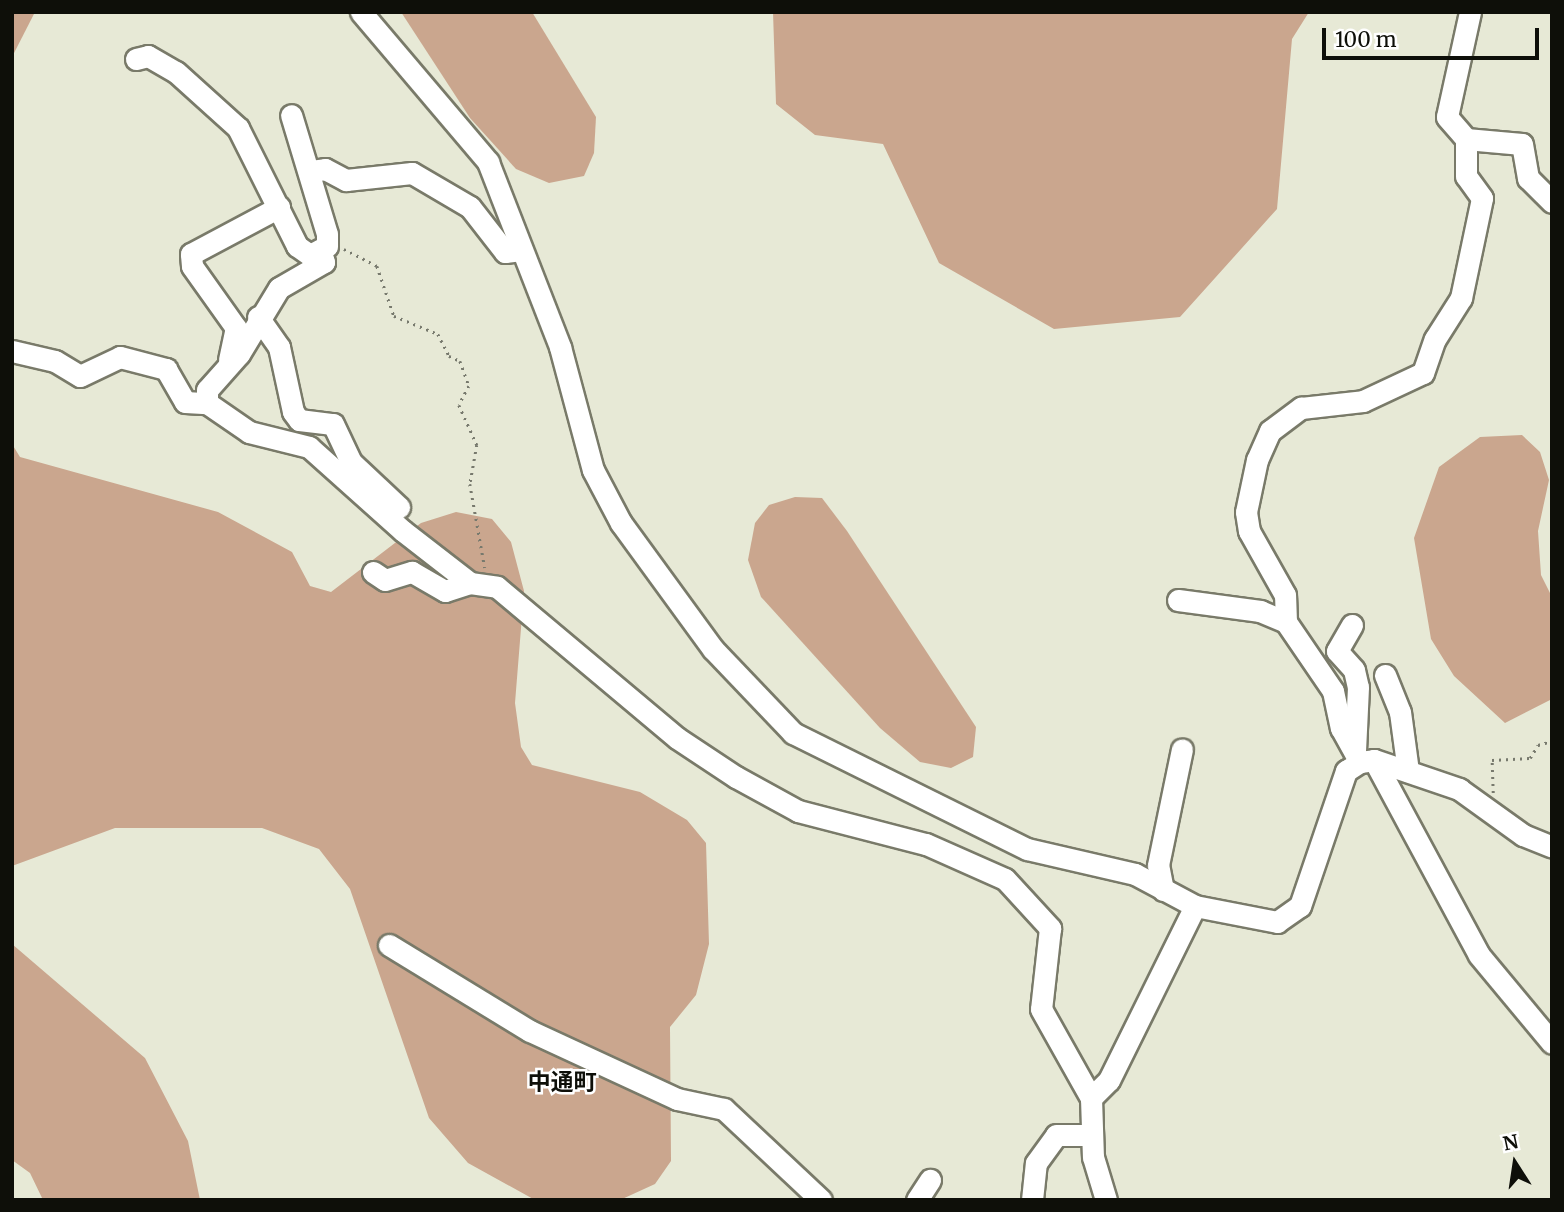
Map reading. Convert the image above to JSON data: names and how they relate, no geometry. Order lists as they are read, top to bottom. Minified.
{"districts":["中通町"],"scale_bar":"100 m","north":"top"}
